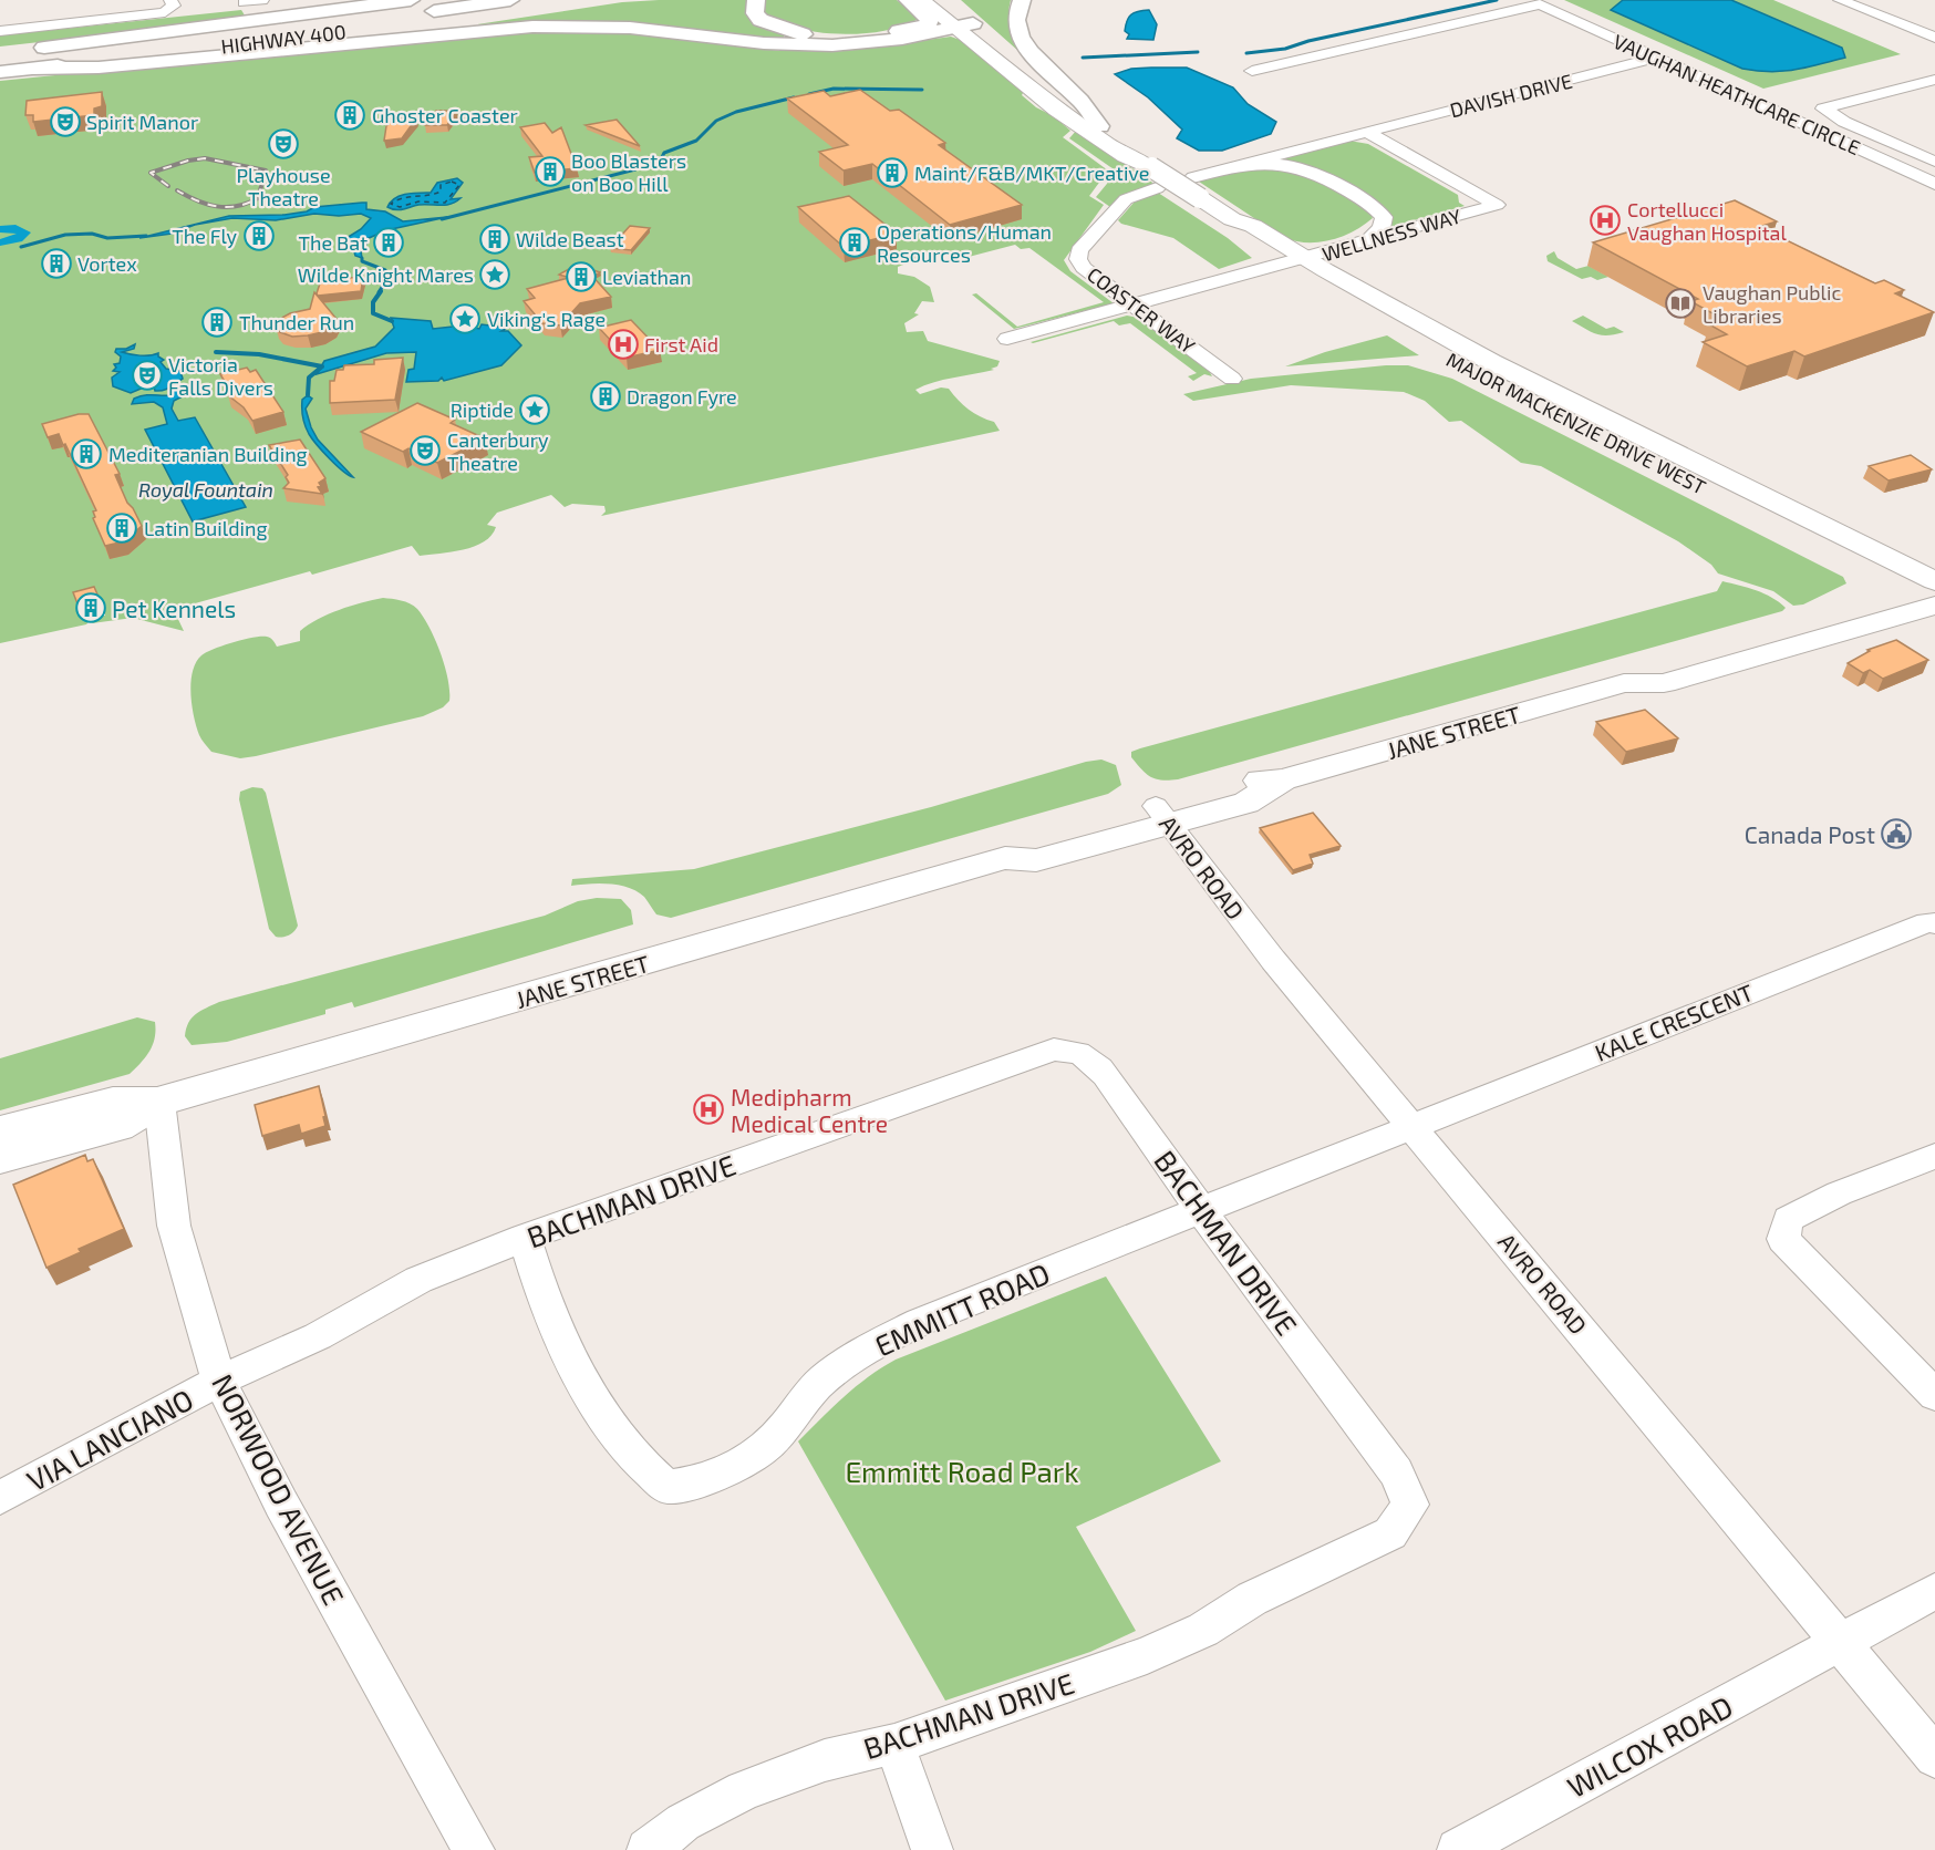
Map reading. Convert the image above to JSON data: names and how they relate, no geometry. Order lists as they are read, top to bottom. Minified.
{"streets":{"highway":["HIGHWAY 400"],"main road":["MAJOR MACKENZIE DRIVE WEST","JANE STREET"],"street":["VAUGHAN HEATHCARE CIRCLE","DAVISH DRIVE","WELLNESS WAY","COASTER WAY","AVRO ROAD","KALE CRESCENT","BACHMAN DRIVE","EMMITT ROAD","VIA LANCIANO","NORWOOD AVENUE","WILCOX ROAD"]},"crossings":[["VAUGHAN HEATHCARE CIRCLE","DAVISH DRIVE"],["DAVISH DRIVE","WELLNESS WAY"],["WELLNESS WAY","COASTER WAY"],["WELLNESS WAY","MAJOR MACKENZIE DRIVE WEST"],["MAJOR MACKENZIE DRIVE WEST","JANE STREET"],["JANE STREET","AVRO ROAD"],["JANE STREET","NORWOOD AVENUE"],["AVRO ROAD","KALE CRESCENT"],["AVRO ROAD","EMMITT ROAD"],["AVRO ROAD","WILCOX ROAD"],["KALE CRESCENT","EMMITT ROAD"],["BACHMAN DRIVE","EMMITT ROAD"],["BACHMAN DRIVE","VIA LANCIANO"],["BACHMAN DRIVE","NORWOOD AVENUE"],["VIA LANCIANO","NORWOOD AVENUE"]],"water":["Royal Fountain"],"parks":["Emmitt Road Park"],"places":{"building":["Ghoster Coaster","Boo Blasters on Boo Hill","Maint/F&B/MKT/Creative","The Fly","Wilde Beast","The Bat","Operations/Human Resources","Vortex","Leviathan","Thunder Run","Dragon Fyre","Mediteranian Building","Latin Building","Pet Kennels"],"theatre":["Spirit Manor","Playhouse Theatre","Victoria Falls Divers","Canterbury Theatre"],"hospital":["Cortellucci Vaughan Hospital","First Aid","Medipharm Medical Centre"],"place":["Wilde Knight Mares","Viking's Rage","Riptide"],"library":["Vaughan Public Libraries"],"public building":["Canada Post"]}}
